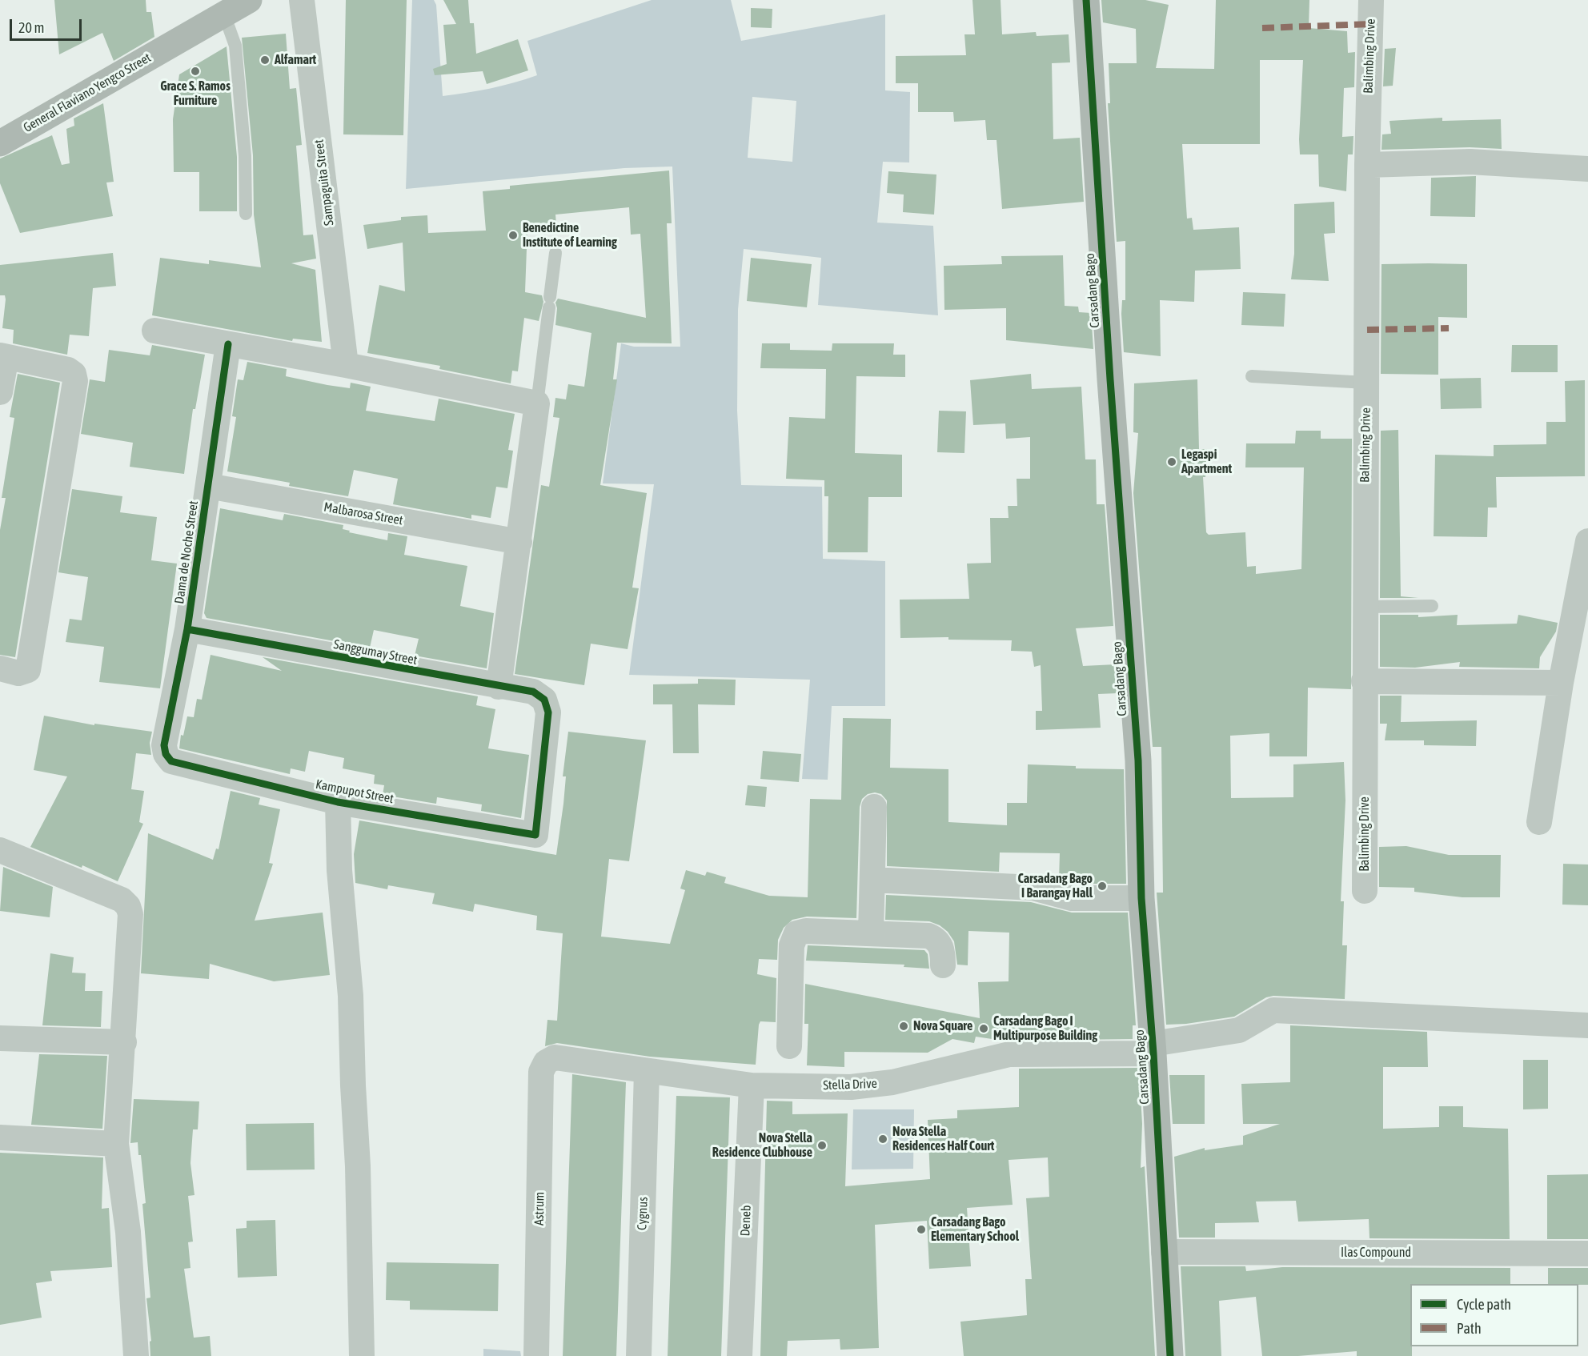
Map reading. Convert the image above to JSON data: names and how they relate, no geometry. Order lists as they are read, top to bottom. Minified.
{"streets":{"street":["Balimbing Drive","General Flaviano Yengco Street","Sampaguita Street","Carsadang Bago","Malbarosa Street","Dama de Noche Street","Sanggumay Street","Kampupot Street","Stella Drive","Astrum","Cygnus","Deneb","Ilas Compound"]},"crossings":[["Carsadang Bago","Stella Drive"],["Carsadang Bago","Ilas Compound"],["Malbarosa Street","Dama de Noche Street"],["Dama de Noche Street","Sanggumay Street"],["Dama de Noche Street","Kampupot Street"],["Sanggumay Street","Kampupot Street"],["Stella Drive","Astrum"],["Stella Drive","Cygnus"],["Stella Drive","Deneb"]],"places":["Alfamart","Grace S. Ramos Furniture","Benedictine Institute of Learning","Legaspi Apartment","Carsadang Bago I Barangay Hall","Nova Square","Carsadang Bago I Multipurpose Building","Nova Stella Residences Half Court","Nova Stella Residence Clubhouse","Carsadang Bago Elementary School"],"legend":["Cycle path","Path"],"scale_bar":"20 m"}
